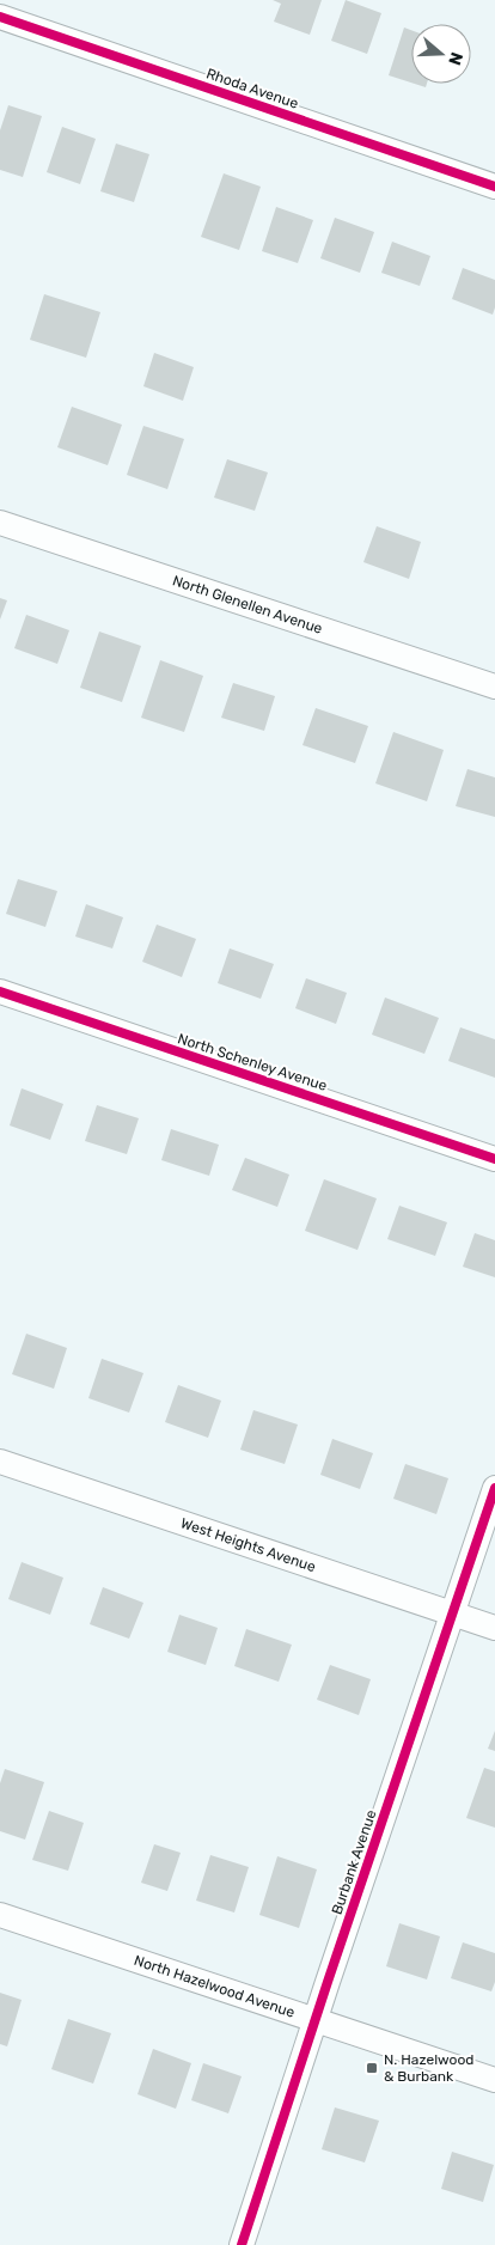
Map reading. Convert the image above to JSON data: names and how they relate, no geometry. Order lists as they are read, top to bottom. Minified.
{"streets":{"street":["Rhoda Avenue","North Glenellen Avenue","North Schenley Avenue","West Heights Avenue","Burbank Avenue","North Hazelwood Avenue"]},"crossings":[["West Heights Avenue","Burbank Avenue"],["Burbank Avenue","North Hazelwood Avenue"]],"places":{"transit":["N. Hazelwood & Burbank"]},"north":"right"}
